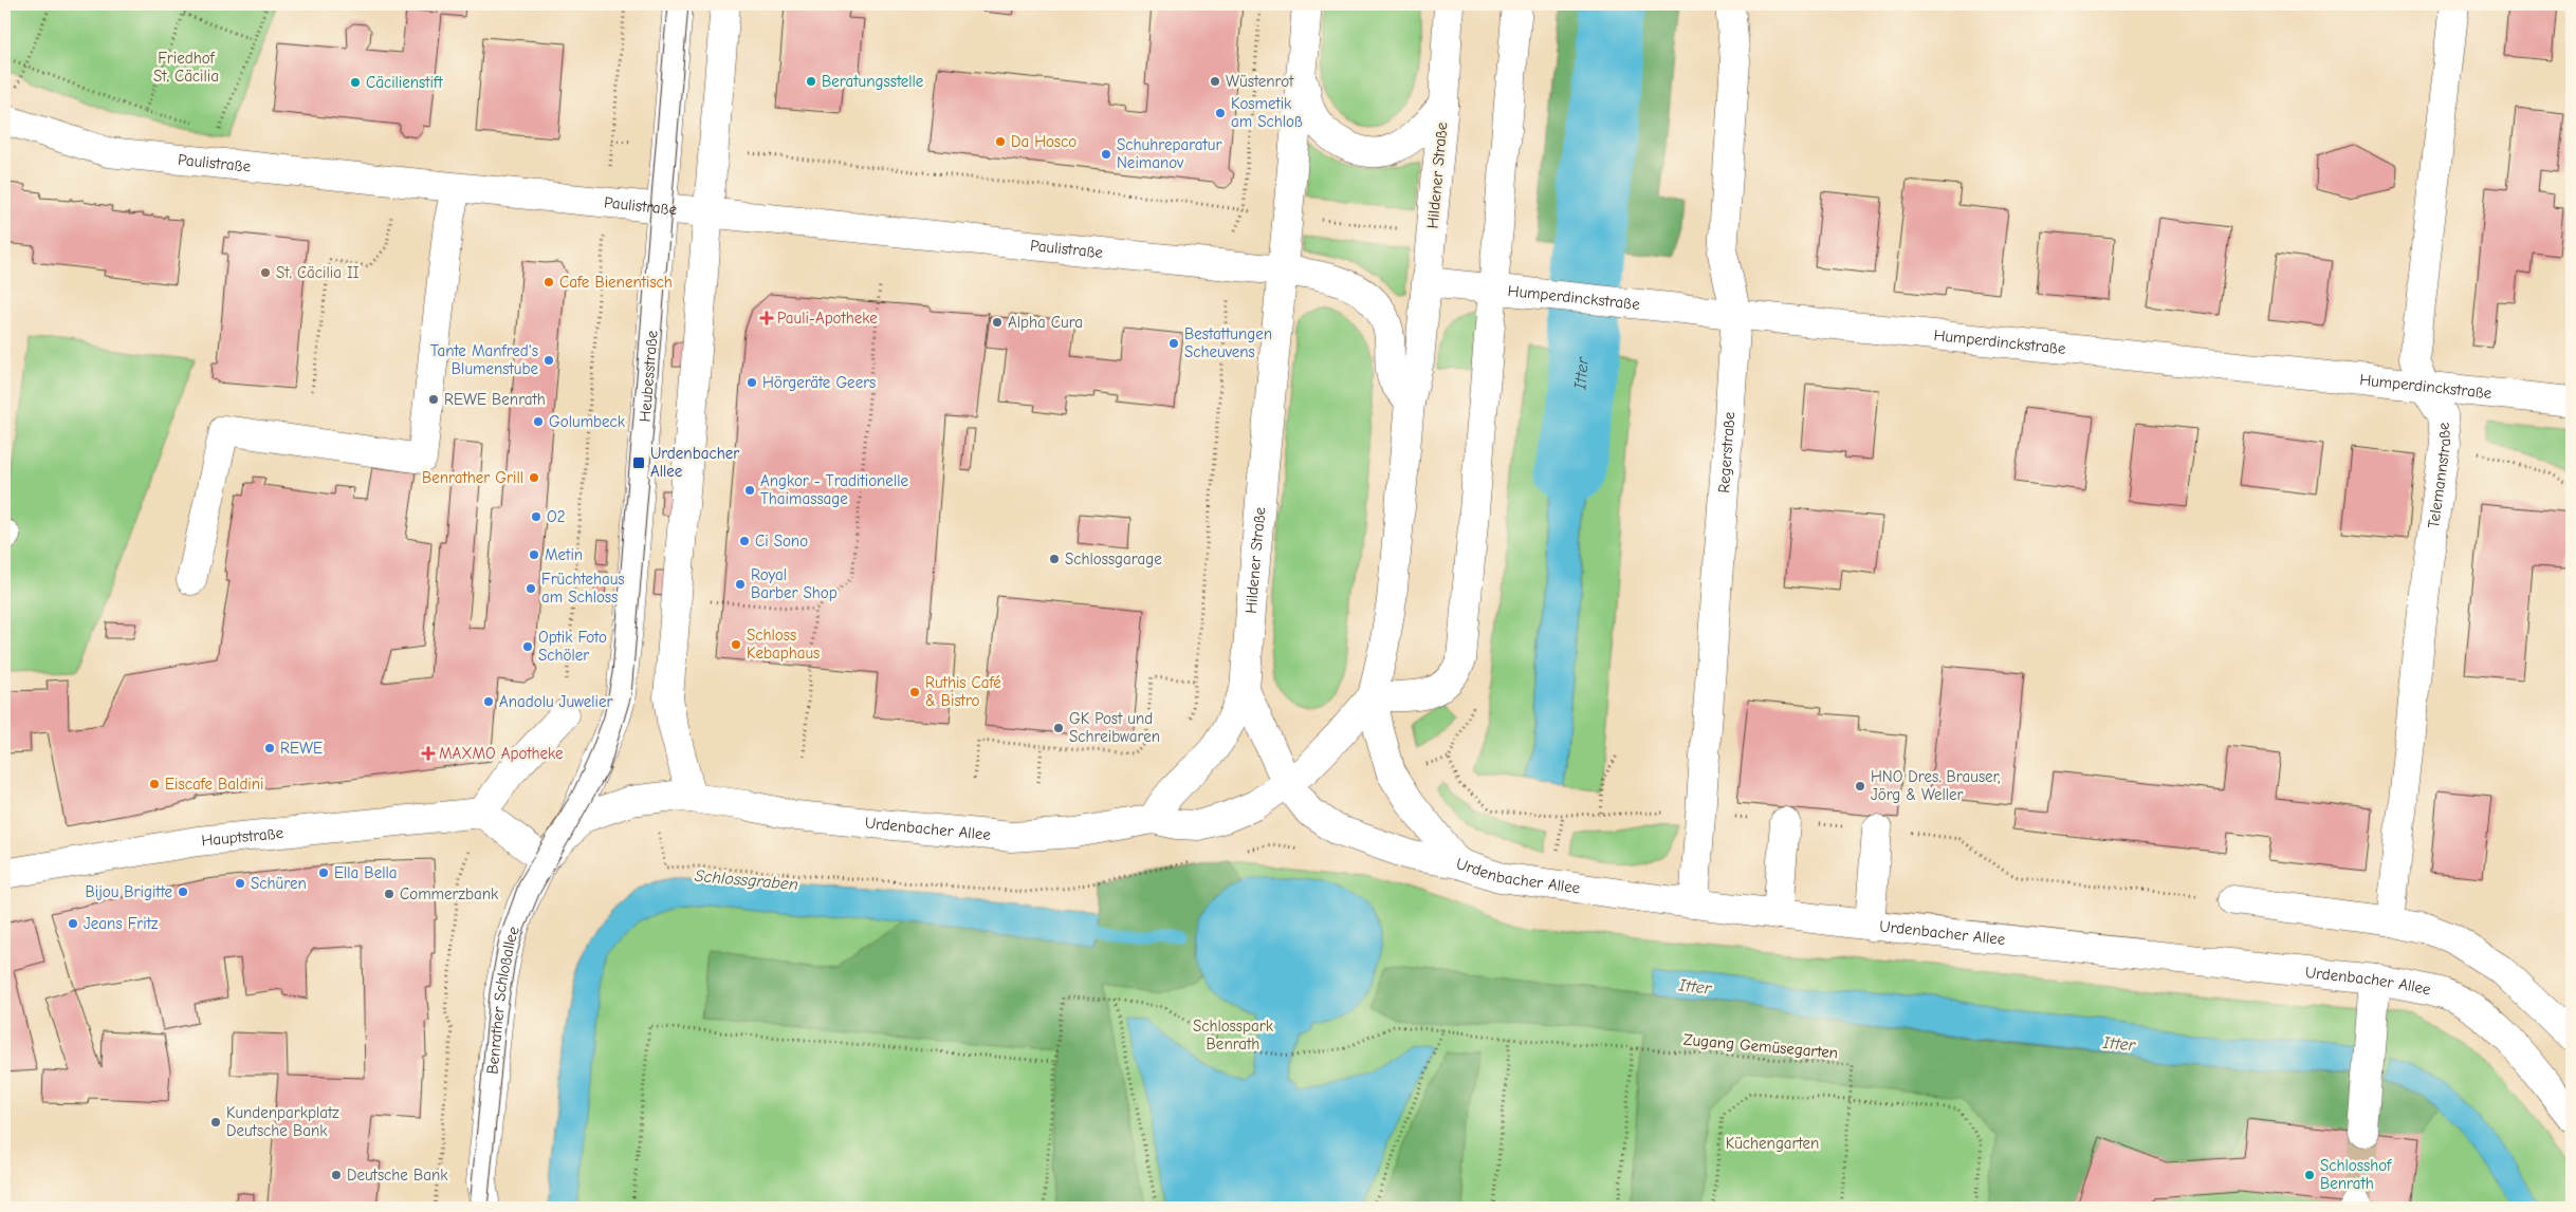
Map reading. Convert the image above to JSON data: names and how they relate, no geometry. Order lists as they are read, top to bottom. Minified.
{"streets":{"street":["Paulistraße","Hildener Straße","Humperdinckstraße","Heubesstraße","Regerstraße","Telemannstraße","Urdenbacher Allee","Hauptstraße","Benrather Schloßallee"],"path":["Zugang Gemüsegarten"]},"crossings":[["Paulistraße","Hildener Straße"],["Paulistraße","Heubesstraße"],["Hildener Straße","Humperdinckstraße"],["Hildener Straße","Urdenbacher Allee"],["Humperdinckstraße","Regerstraße"],["Humperdinckstraße","Telemannstraße"],["Heubesstraße","Urdenbacher Allee"],["Heubesstraße","Benrather Schloßallee"],["Regerstraße","Urdenbacher Allee"],["Urdenbacher Allee","Benrather Schloßallee"]],"water":["Itter","Schlossgraben"],"parks":["Friedhof St. Cäcilia","Schlosspark Benrath","Küchengarten"],"places":{"other":["Beratungsstelle","Wüstenrot","Cäcilienstift","Kosmetik am Schloß","Da Hosco","Schuhreparatur Neimanov","St. Cäcilia II","Cafe Bienentisch","Alpha Cura","Bestattungen Scheuvens","Tante Manfred's Blumenstube","Hörgeräte Geers","REWE Benrath","Golumbeck","Benrather Grill","Angkor - Traditionelle Thaimassage","O2","Ci Sono","Metin","Schlossgarage","Royal Barber Shop","Früchtehaus am Schloss","Schloss Kebaphaus","Optik Foto Schöler","Ruthis Café & Bistro","Anadolu Juwelier","GK Post und Schreibwaren","REWE","Eiscafe Baldini","HNO Dres. Brauser, Jörg & Weller","Ella Bella","Schüren","Bijou Brigitte","Commerzbank","Jeans Fritz","Kundenparkplatz Deutsche Bank","Deutsche Bank","Schlosshof Benrath"],"health":["Pauli-Apotheke","MAXMO Apotheke"],"transit":["Urdenbacher Allee"]}}
